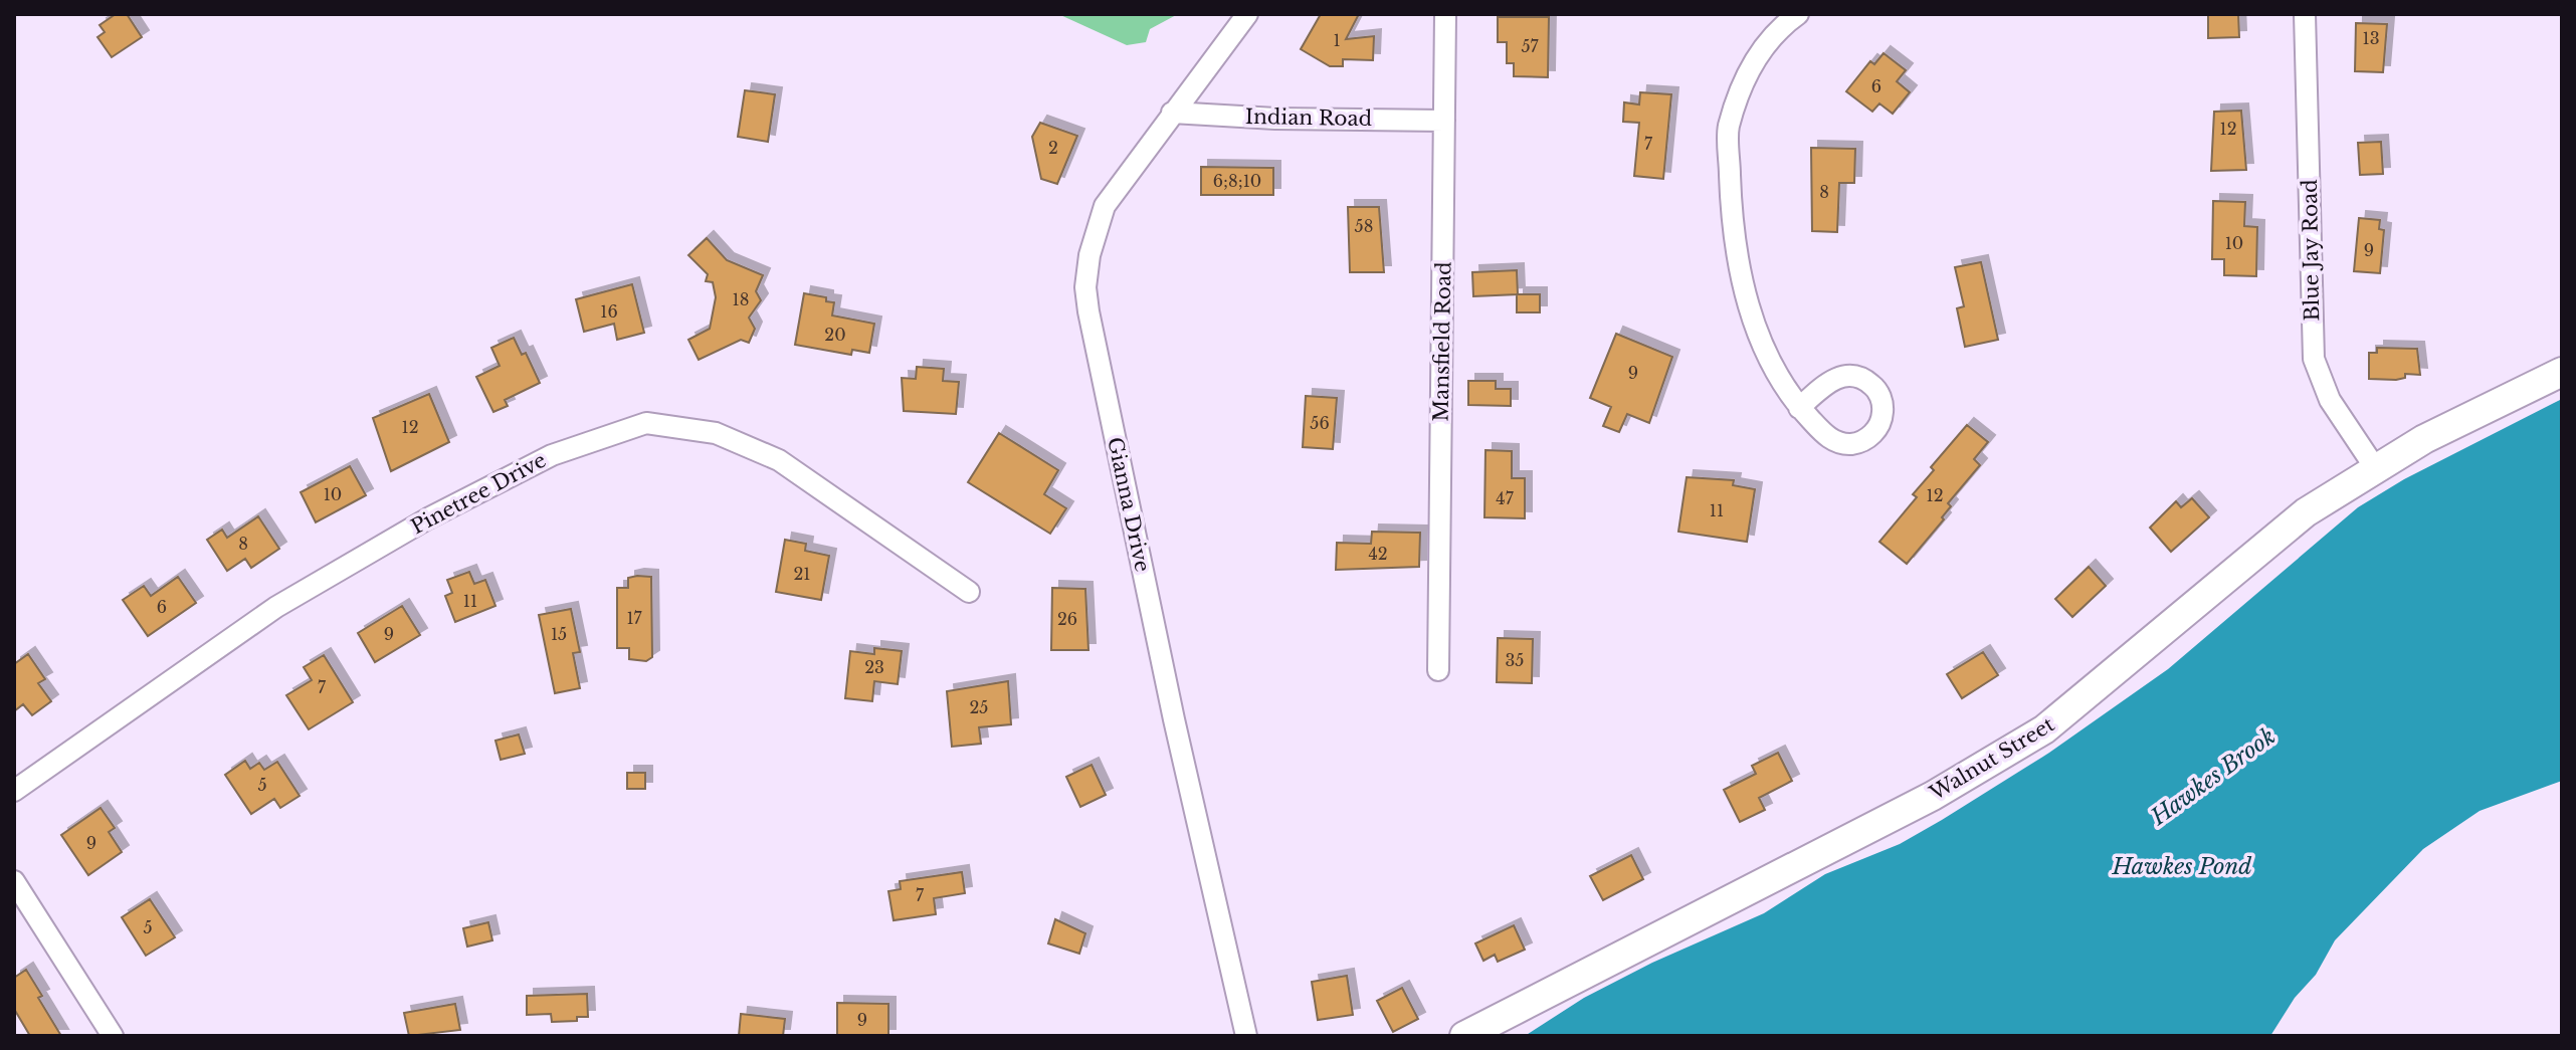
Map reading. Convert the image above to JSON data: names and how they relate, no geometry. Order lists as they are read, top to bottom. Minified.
{"streets":{"main road":["Walnut Street"],"street":["Indian Road","Blue Jay Road","Mansfield Road","Pinetree Drive","Gianna Drive"]},"crossings":[["Indian Road","Mansfield Road"],["Indian Road","Gianna Drive"],["Blue Jay Road","Walnut Street"]],"water":["Hawkes Brook","Hawkes Pond"],"house_numbers":["13","1","57","6","12","7","2","6;8;10","8","58","10","9","18","16","20","9","56","12","10","12","47","11","8","42","21","11","6","17","26","9","15","35","23","7","25","5","9","7","5","9"]}
